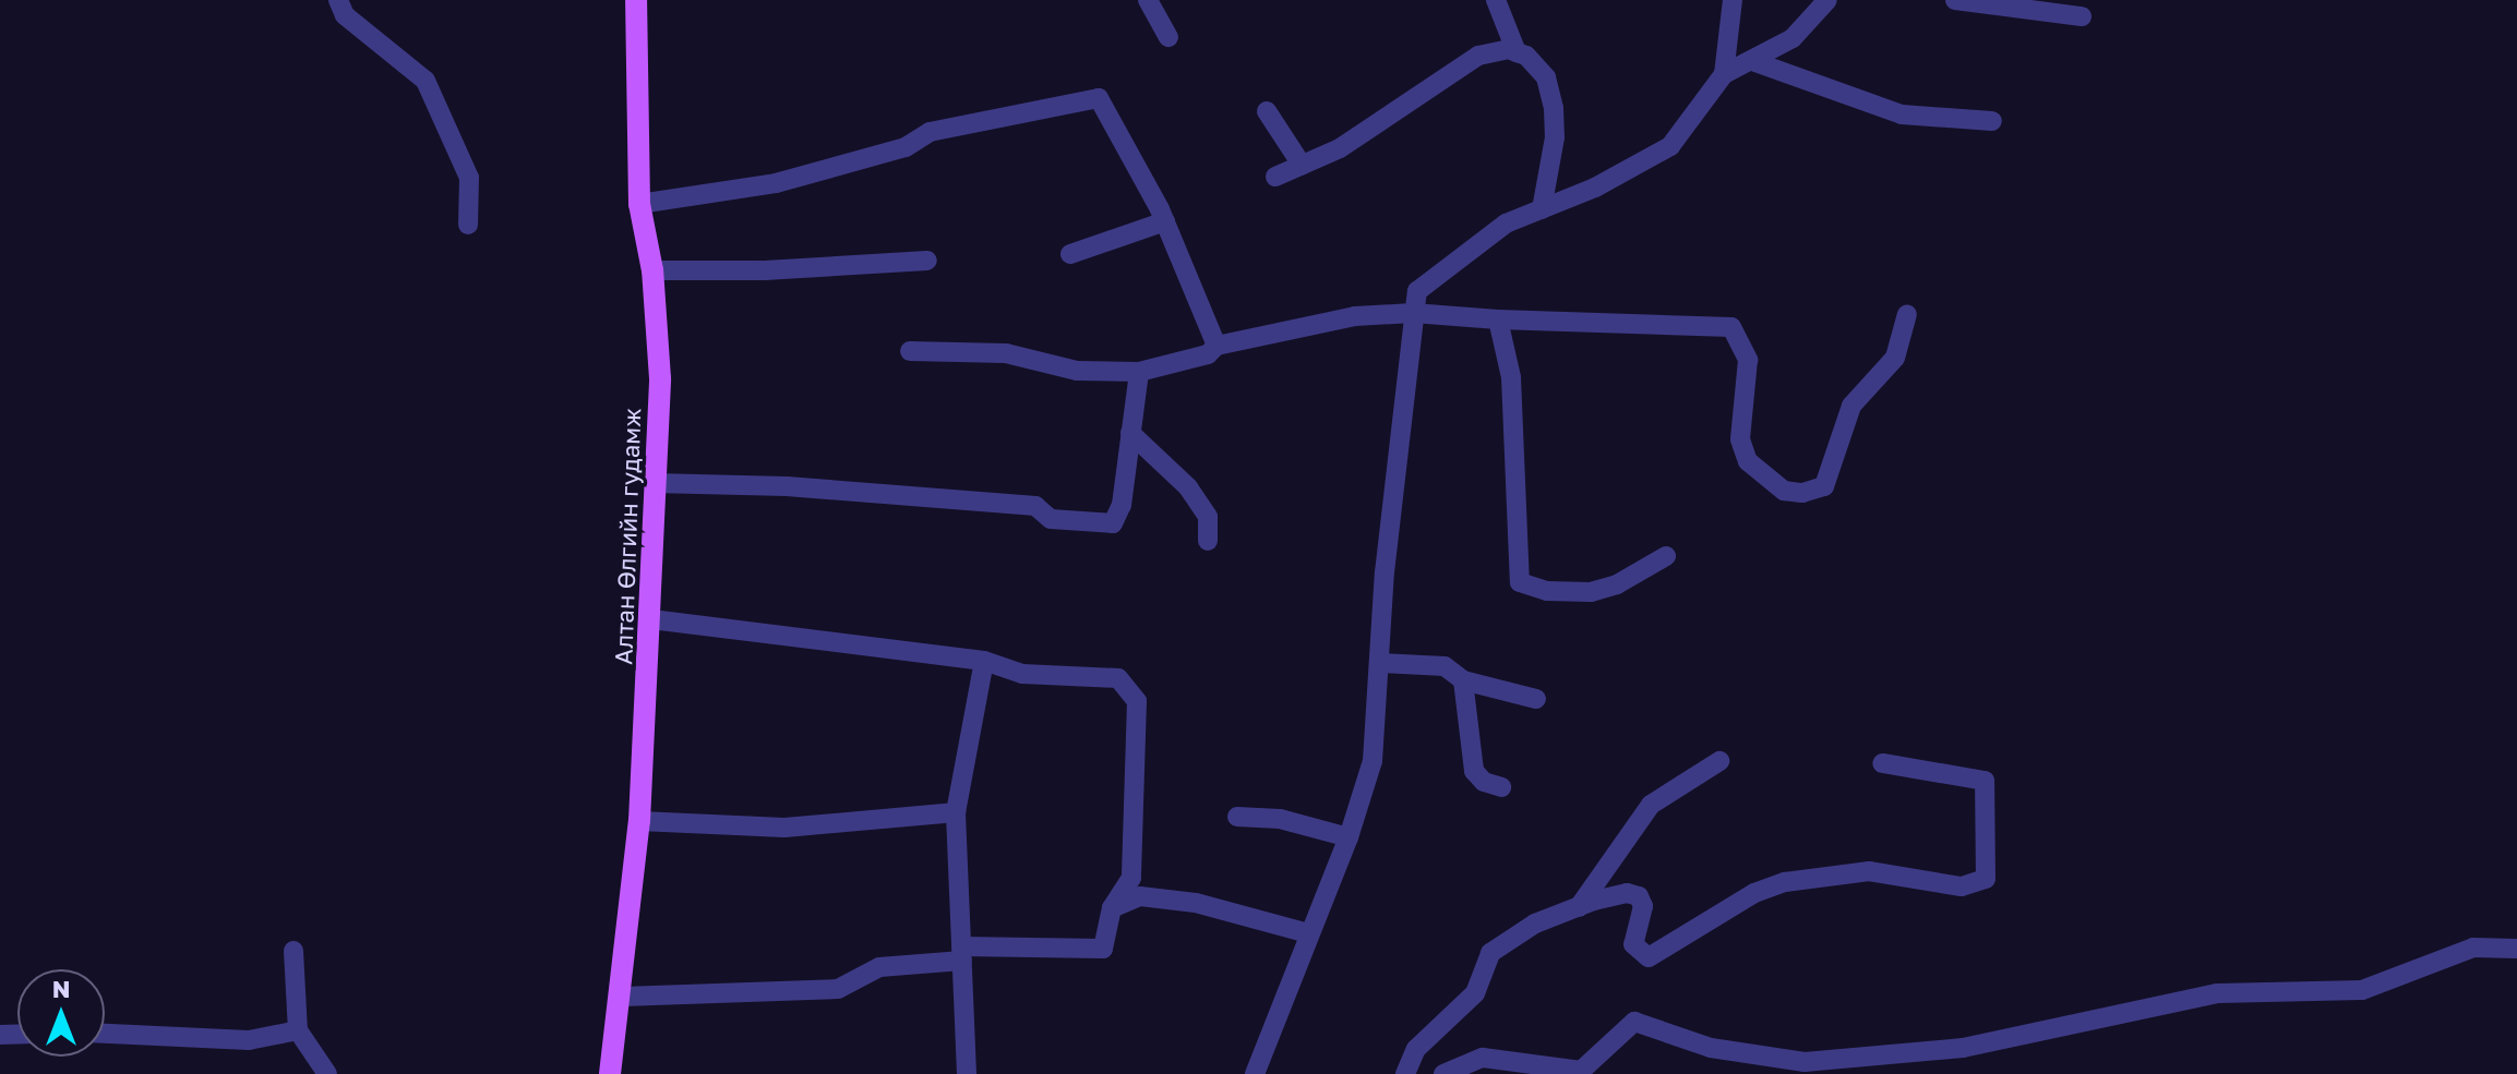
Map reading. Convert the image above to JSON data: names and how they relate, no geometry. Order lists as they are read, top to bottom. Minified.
{"streets":{"main road":["Алтан Өлгийн гудамж"]},"north":"top"}
